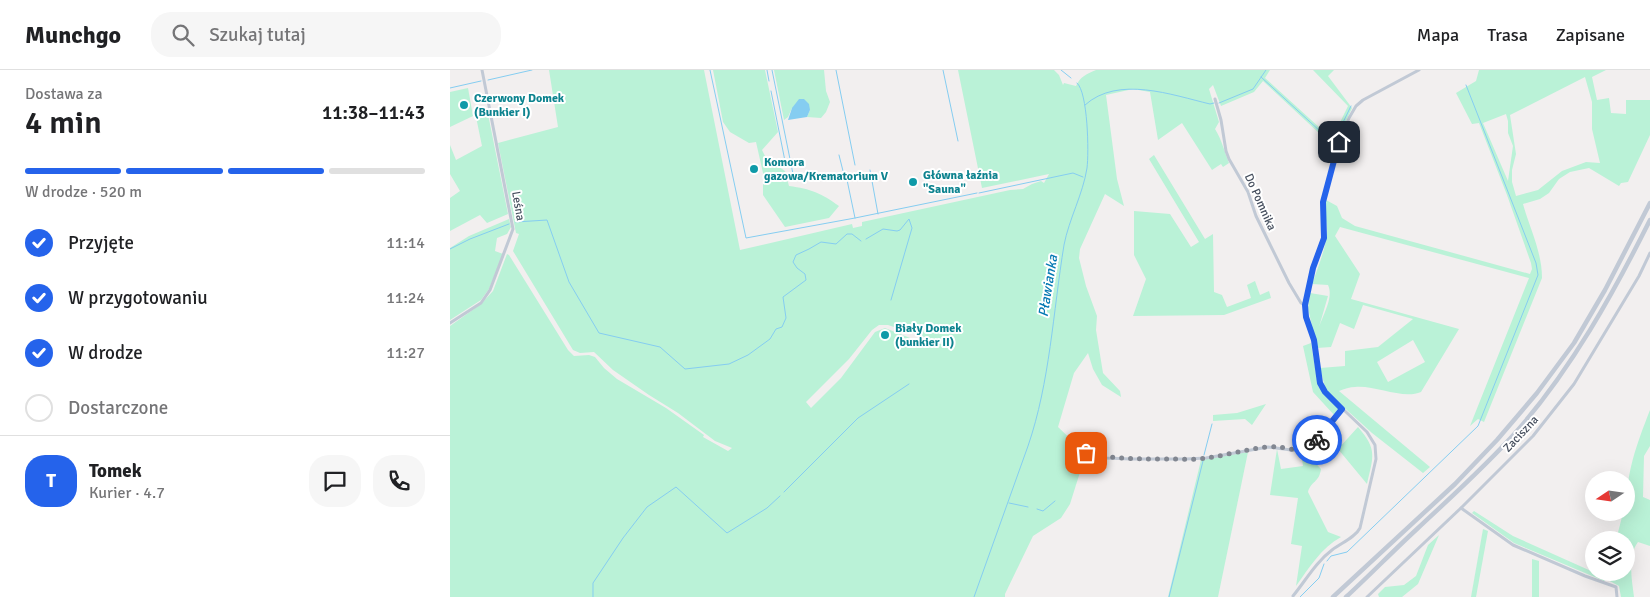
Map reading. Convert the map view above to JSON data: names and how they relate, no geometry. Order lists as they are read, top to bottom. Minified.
{"streets":{"street":["Do Pomnika","Leśna","Zaciszna"]},"water":["Pławianka"],"places":["Czerwony Domek (Bunkier I)","Komora gazowa/Krematorium V","Główna łaźnia \"Sauna\"","Biały Domek (bunkier II)"],"north":"left","page":{"header":"Munchgo","search":"Szukaj tutaj","nav":["Mapa","Trasa","Zapisane"],"heading":["4 min","Dostawa za","11:38–11:43"],"panel":["Tomek","Kurier · 4.7"],"bar":"W drodze · 520 m","list":[["Przyjęte","11:14"],["W przygotowaniu","11:24"],["W drodze","11:27"],"Dostarczone"],"round":"T"}}
